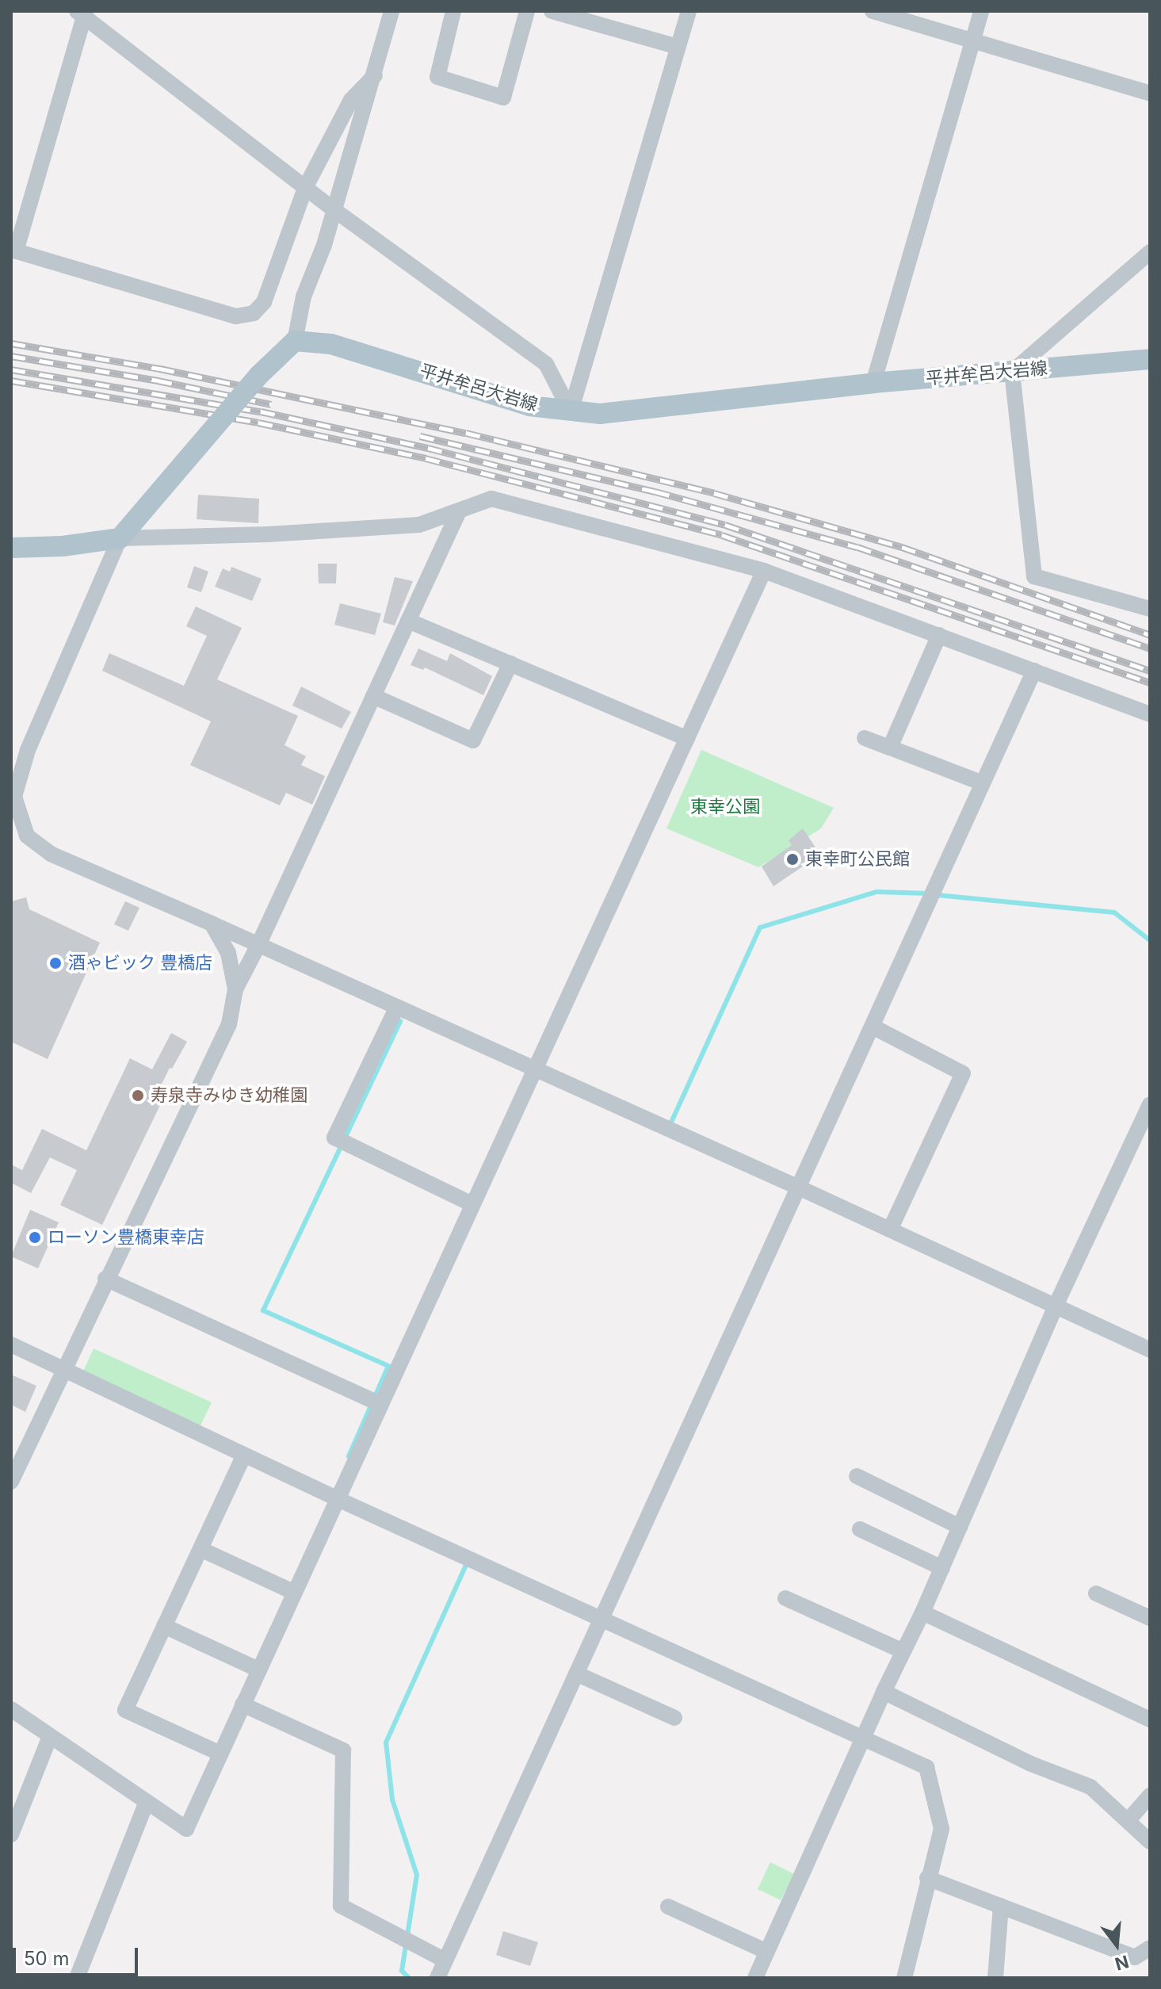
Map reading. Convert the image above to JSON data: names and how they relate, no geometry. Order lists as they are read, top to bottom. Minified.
{"streets":{"main road":["平井牟呂大岩線"]},"parks":["東幸公園"],"places":["東幸町公民館","酒ゃビック 豊橋店","寿泉寺みゆき幼稚園","ローソン豊橋東幸店"],"scale_bar":"50 m","north":"bottom"}
